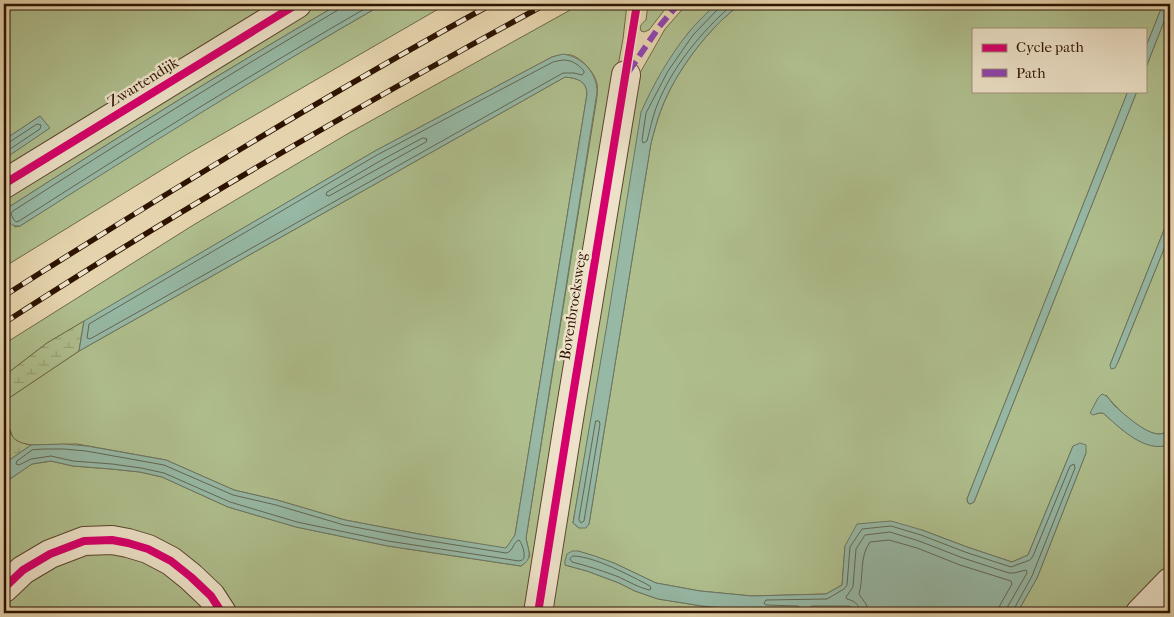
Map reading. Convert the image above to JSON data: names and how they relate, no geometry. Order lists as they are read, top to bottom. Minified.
{"streets":{"street":["Zwartendijk","Bovenbroeksweg"]},"legend":["Cycle path","Path"]}
